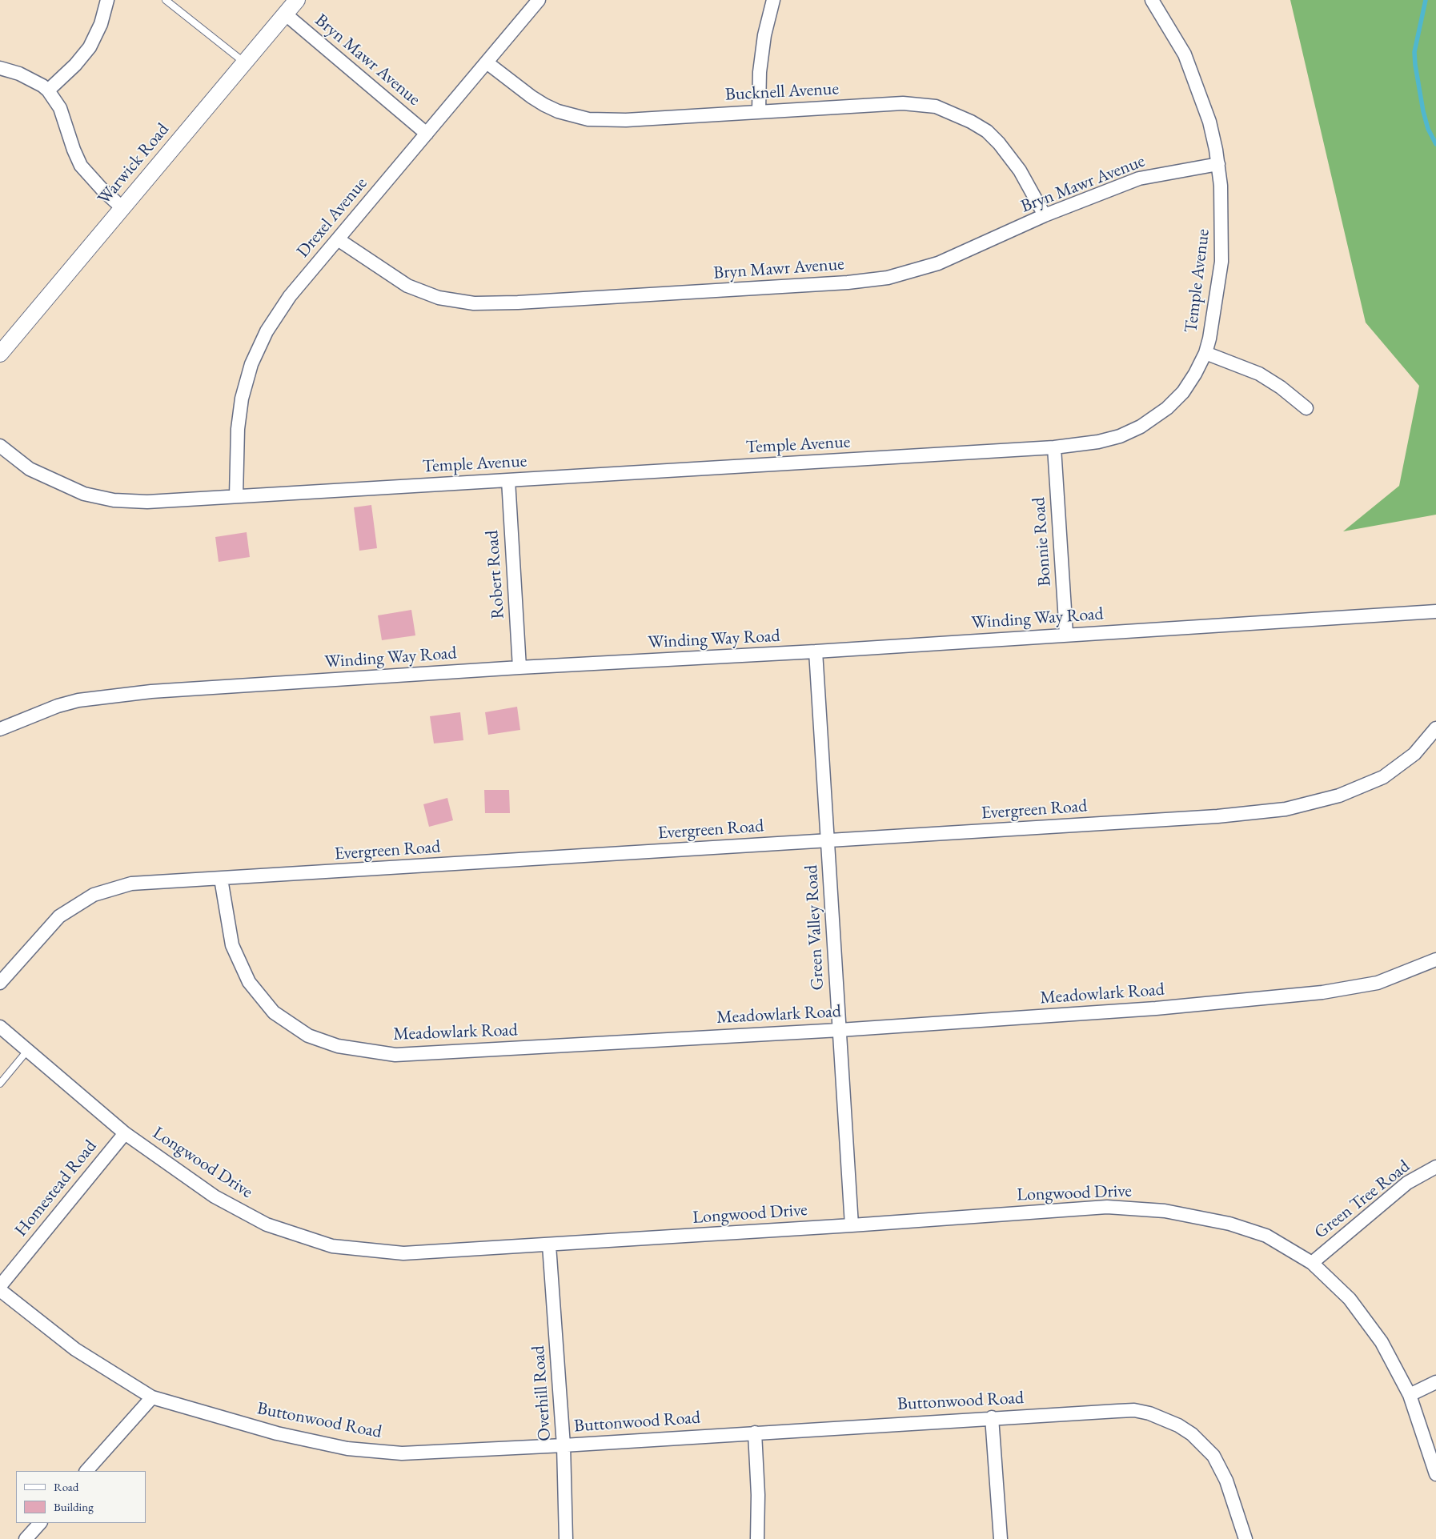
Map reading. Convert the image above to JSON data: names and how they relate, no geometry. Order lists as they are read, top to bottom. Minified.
{"streets":{"street":["Bryn Mawr Avenue","Bucknell Avenue","Warwick Road","Drexel Avenue","Temple Avenue","Bonnie Road","Robert Road","Winding Way Road","Evergreen Road","Green Valley Road","Meadowlark Road","Longwood Drive","Homestead Road","Green Tree Road","Overhill Road","Buttonwood Road"]},"crossings":[["Bryn Mawr Avenue","Bucknell Avenue"],["Bryn Mawr Avenue","Warwick Road"],["Bryn Mawr Avenue","Drexel Avenue"],["Bryn Mawr Avenue","Temple Avenue"],["Bucknell Avenue","Drexel Avenue"],["Drexel Avenue","Temple Avenue"],["Temple Avenue","Bonnie Road"],["Temple Avenue","Robert Road"],["Bonnie Road","Winding Way Road"],["Robert Road","Winding Way Road"],["Winding Way Road","Green Valley Road"],["Evergreen Road","Green Valley Road"],["Evergreen Road","Meadowlark Road"],["Green Valley Road","Meadowlark Road"],["Green Valley Road","Longwood Drive"],["Longwood Drive","Homestead Road"],["Longwood Drive","Green Tree Road"],["Longwood Drive","Overhill Road"],["Overhill Road","Buttonwood Road"]],"legend":["Road","Building"]}
